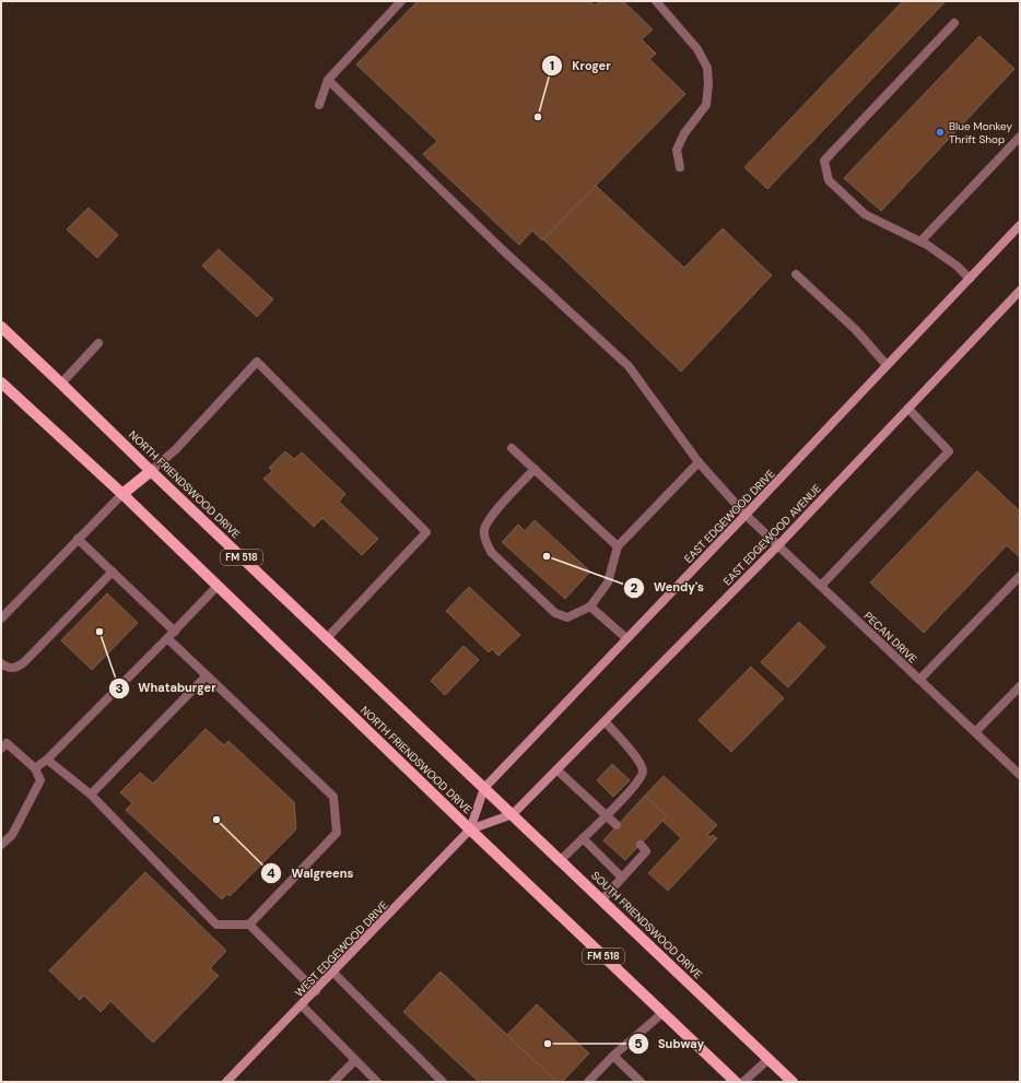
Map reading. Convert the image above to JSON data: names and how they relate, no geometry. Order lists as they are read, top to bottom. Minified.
{"streets":{"main road":["NORTH FRIENDSWOOD DRIVE","EAST EDGEWOOD DRIVE","EAST EDGEWOOD AVENUE","FM 518","SOUTH FRIENDSWOOD DRIVE","WEST EDGEWOOD DRIVE"],"street":["PECAN DRIVE"]},"crossings":[["NORTH FRIENDSWOOD DRIVE","EAST EDGEWOOD DRIVE"],["NORTH FRIENDSWOOD DRIVE","EAST EDGEWOOD AVENUE"],["NORTH FRIENDSWOOD DRIVE","FM 518"],["NORTH FRIENDSWOOD DRIVE","SOUTH FRIENDSWOOD DRIVE"],["NORTH FRIENDSWOOD DRIVE","WEST EDGEWOOD DRIVE"],["EAST EDGEWOOD DRIVE","EAST EDGEWOOD AVENUE"],["EAST EDGEWOOD DRIVE","FM 518"],["EAST EDGEWOOD DRIVE","PECAN DRIVE"],["EAST EDGEWOOD DRIVE","SOUTH FRIENDSWOOD DRIVE"],["EAST EDGEWOOD DRIVE","WEST EDGEWOOD DRIVE"],["EAST EDGEWOOD AVENUE","FM 518"],["EAST EDGEWOOD AVENUE","PECAN DRIVE"],["EAST EDGEWOOD AVENUE","SOUTH FRIENDSWOOD DRIVE"],["EAST EDGEWOOD AVENUE","WEST EDGEWOOD DRIVE"],["FM 518","WEST EDGEWOOD DRIVE"]],"places":["Kroger","Blue Monkey Thrift Shop","Wendy's","Whataburger","Walgreens","Subway"]}
